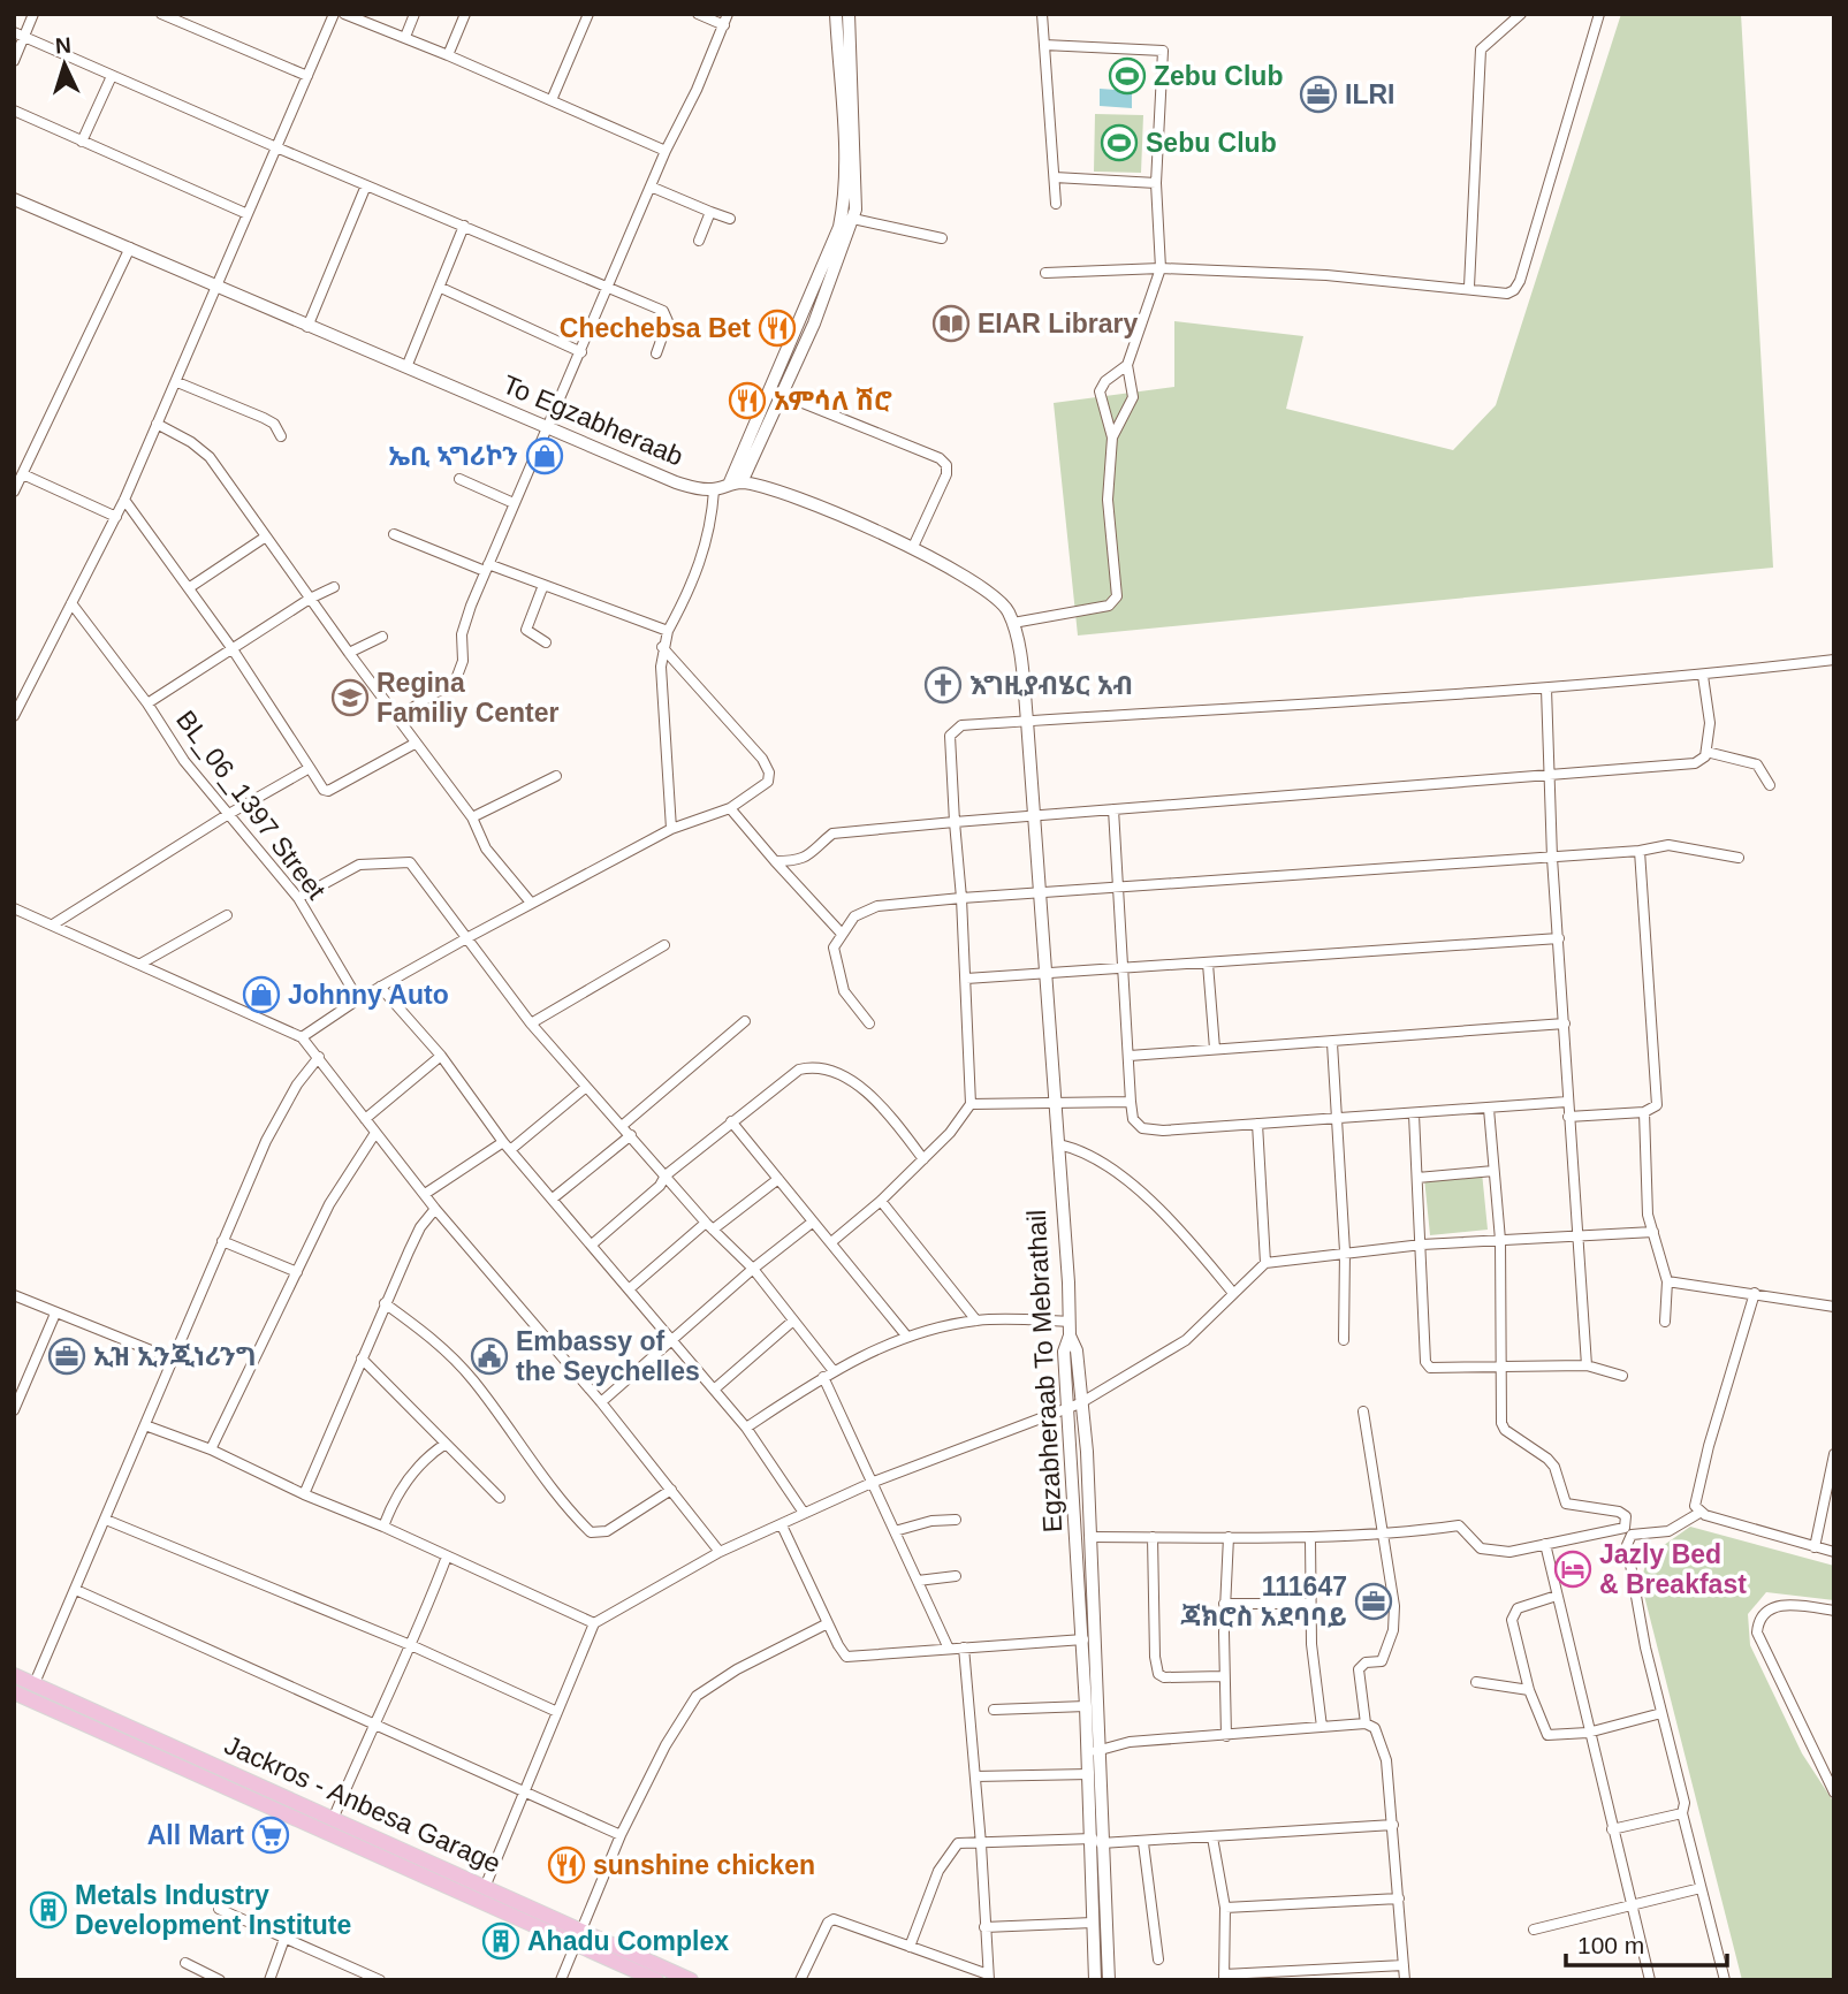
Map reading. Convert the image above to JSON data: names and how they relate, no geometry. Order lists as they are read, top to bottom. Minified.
{"streets":{"main road":["To Egzabheraab","Egzabheraab To Mebrathail","Jackros - Anbesa Garage"],"street":["BL_06_1397 Street"]},"places":{"sports":["Zebu Club","Sebu Club"],"office":["ILRI","ኢዝ ኢንጂነሪንግ","111647 ጃክሮስ አደባባይ"],"library":["EIAR Library"],"restaurant":["Chechebsa Bet","አምሳለ ሽሮ","sunshine chicken"],"shop":["ኤቢ ኣግሪኮን","Johnny Auto"],"church":["እግዚያብሄር አብ"],"school or university":["Regina Familiy Center"],"public building":["Embassy of the Seychelles"],"hotel":["Jazly Bed & Breakfast"],"supermarket":["All Mart"],"building":["Metals Industry Development Institute","Ahadu Complex"]},"scale_bar":"100 m","north":"top"}
